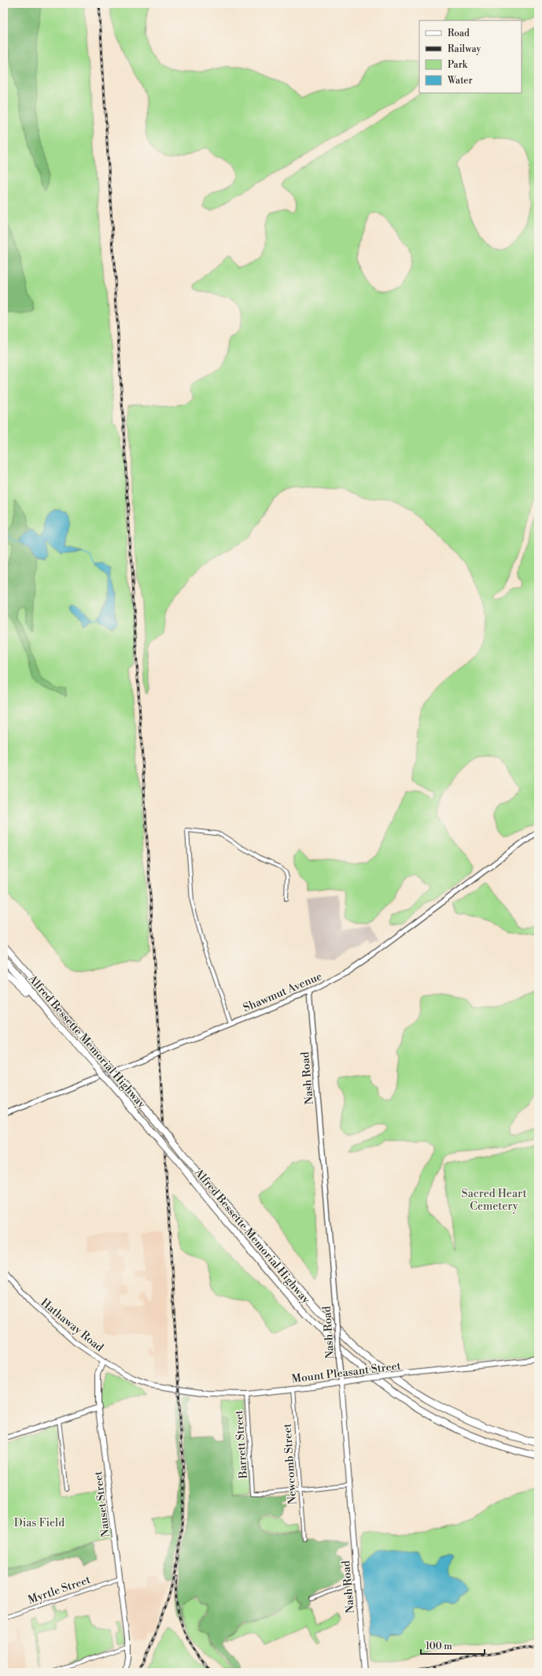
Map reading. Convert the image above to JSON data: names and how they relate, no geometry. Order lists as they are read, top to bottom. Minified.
{"streets":{"highway":["Alfred Bessette Memorial Highway"],"main road":["Nash Road","Hathaway Road","Mount Pleasant Street","Nauset Street"],"street":["Shawmut Avenue","Barrett Street","Newcomb Street","Myrtle Street"]},"crossings":[["Shawmut Avenue","Nash Road"],["Nash Road","Mount Pleasant Street"],["Hathaway Road","Mount Pleasant Street"],["Hathaway Road","Nauset Street"],["Mount Pleasant Street","Barrett Street"],["Mount Pleasant Street","Newcomb Street"],["Barrett Street","Newcomb Street"],["Nauset Street","Myrtle Street"]],"parks":["Sacred Heart Cemetery","Dias Field"],"legend":["Road","Railway","Park","Water"],"scale_bar":"100 m"}
